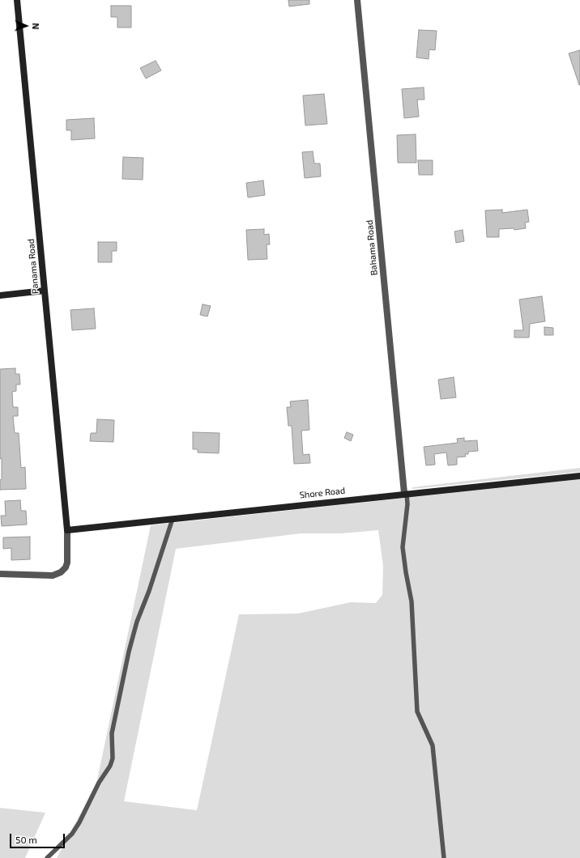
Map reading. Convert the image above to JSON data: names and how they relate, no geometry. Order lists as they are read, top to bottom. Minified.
{"streets":{"street":["Bahama Road","Panama Road","Shore Road"]},"crossings":[["Bahama Road","Shore Road"],["Panama Road","Shore Road"]],"scale_bar":"50 m","north":"right"}
